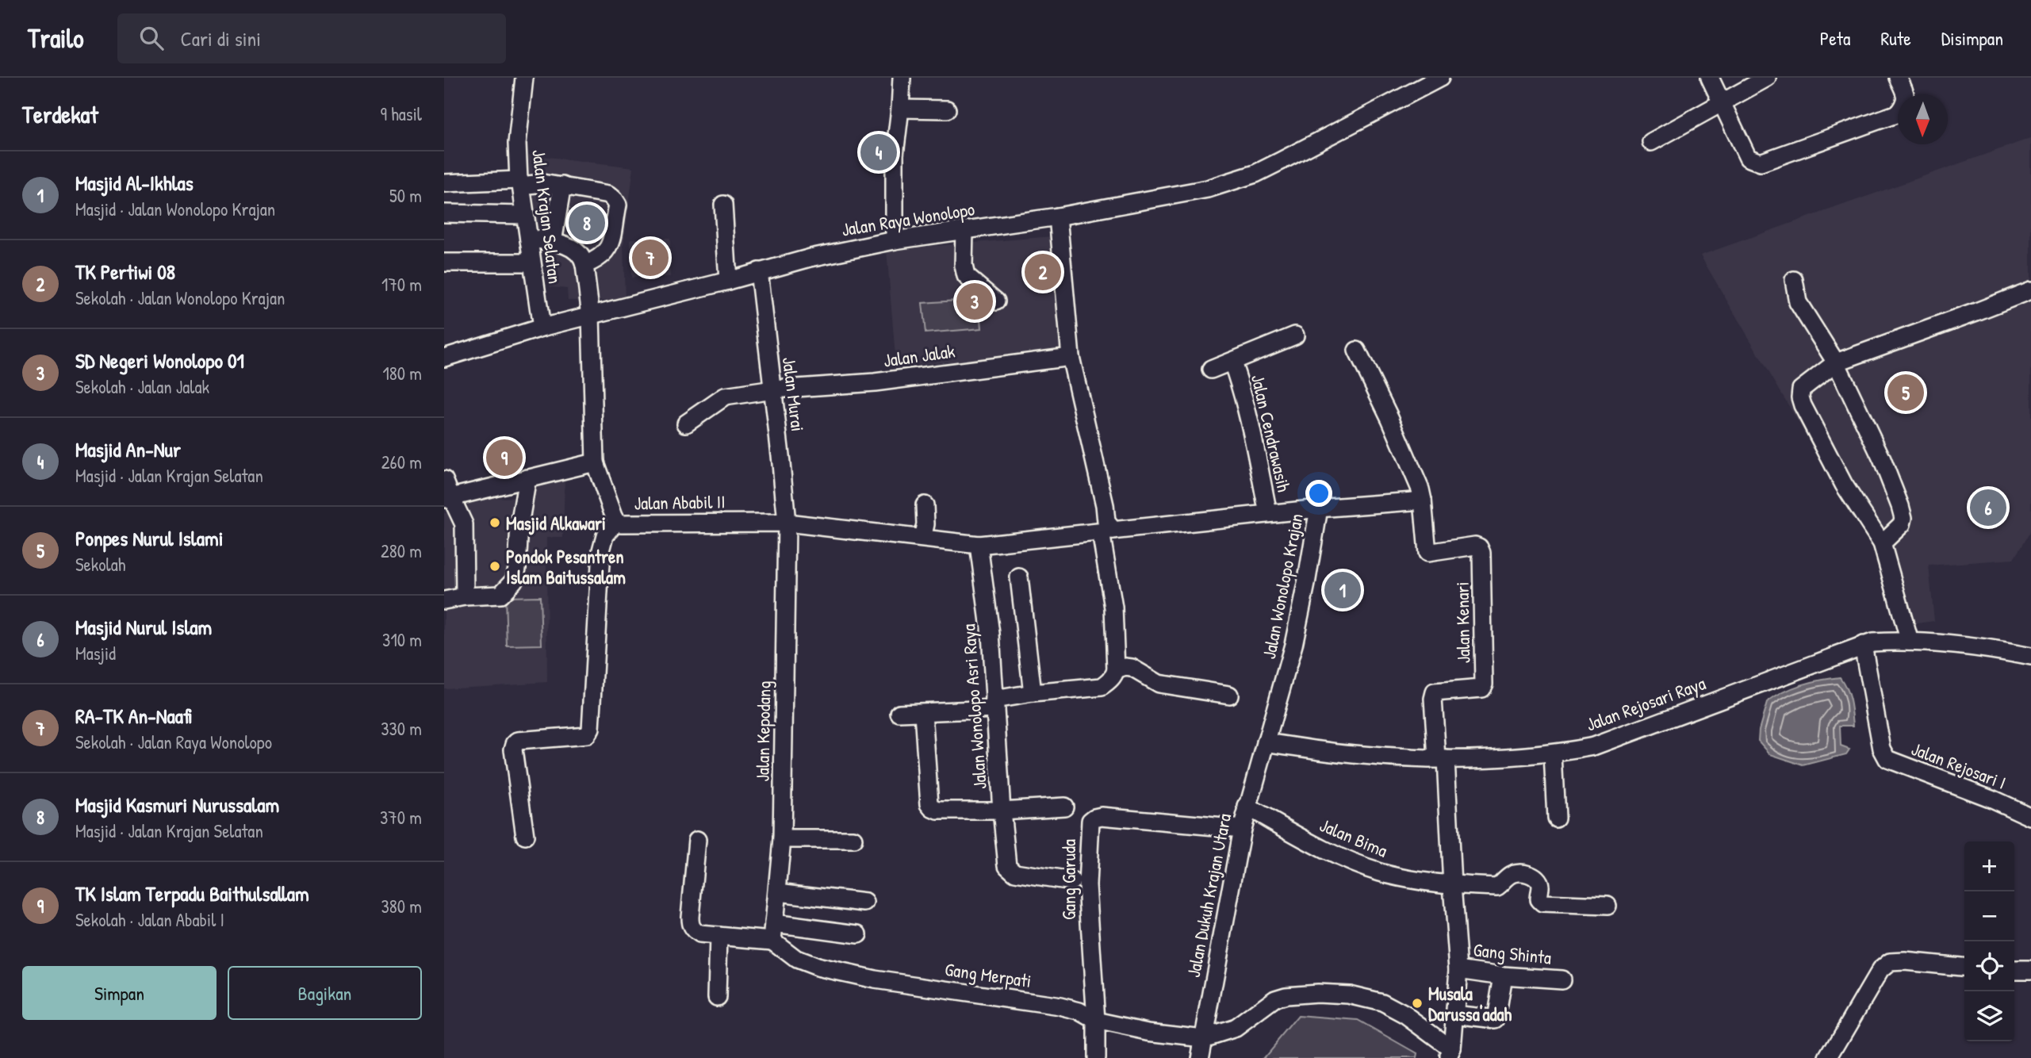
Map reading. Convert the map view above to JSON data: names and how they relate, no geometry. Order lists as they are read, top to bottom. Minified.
{"streets":{"street":["Jalan Krajan Selatan","Jalan Raya Wonolopo","Jalan Jalak","Jalan Murai","Jalan Cendrawasih","Jalan Ababil II","Jalan Wonolopo Krajan","Jalan Kenari","Jalan Rejosari Raya","Jalan Wonolopo Asri Raya","Jalan Kepodang","Jalan Rejosari I","Jalan Bima","Gang Garuda","Jalan Dukuh Krajan Utara","Gang Shinta","Gang Merpati"]},"crossings":[["Jalan Krajan Selatan","Jalan Raya Wonolopo"],["Jalan Raya Wonolopo","Jalan Murai"],["Jalan Raya Wonolopo","Jalan Ababil II"],["Jalan Jalak","Jalan Murai"],["Jalan Murai","Jalan Ababil II"],["Jalan Murai","Jalan Wonolopo Krajan"],["Jalan Murai","Jalan Kepodang"],["Jalan Cendrawasih","Jalan Wonolopo Krajan"],["Jalan Ababil II","Jalan Wonolopo Krajan"],["Jalan Ababil II","Jalan Kepodang"],["Jalan Wonolopo Krajan","Jalan Rejosari Raya"],["Jalan Wonolopo Krajan","Jalan Wonolopo Asri Raya"],["Jalan Wonolopo Krajan","Jalan Kepodang"],["Jalan Wonolopo Krajan","Jalan Dukuh Krajan Utara"],["Jalan Kenari","Jalan Rejosari Raya"],["Jalan Rejosari Raya","Jalan Rejosari I"],["Jalan Rejosari Raya","Jalan Dukuh Krajan Utara"],["Jalan Kepodang","Gang Merpati"],["Jalan Bima","Jalan Dukuh Krajan Utara"],["Gang Garuda","Jalan Dukuh Krajan Utara"],["Gang Garuda","Gang Merpati"],["Jalan Dukuh Krajan Utara","Gang Merpati"]],"places":["Masjid Alkawari","Pondok Pesantren Islam Baitussalam","Musala Darussa'adah"],"north":"bottom","page":{"header":"Trailo","search":"Cari di sini","nav":["Peta","Rute","Disimpan"],"heading":["Terdekat","9 hasil"],"pins":["4","8","7","2","3","5","9","6","1"],"list":[{"mark":"1","name":"Masjid Al-Ikhlas","note":"Masjid · Jalan Wonolopo Krajan","value":"50 m"},{"mark":"2","name":"TK Pertiwi 08","note":"Sekolah · Jalan Wonolopo Krajan","value":"170 m"},{"mark":"3","name":"SD Negeri Wonolopo 01","note":"Sekolah · Jalan Jalak","value":"180 m"},{"mark":"4","name":"Masjid An-Nur","note":"Masjid · Jalan Krajan Selatan","value":"260 m"},{"mark":"5","name":"Ponpes Nurul Islami","note":"Sekolah","value":"280 m"},{"mark":"6","name":"Masjid Nurul Islam","note":"Masjid","value":"310 m"},{"mark":"7","name":"RA-TK An-Naafi","note":"Sekolah · Jalan Raya Wonolopo","value":"330 m"},{"mark":"8","name":"Masjid Kasmuri Nurussalam","note":"Masjid · Jalan Krajan Selatan","value":"370 m"},{"mark":"9","name":"TK Islam Terpadu Baithulsallam","note":"Sekolah · Jalan Ababil I","value":"380 m"}],"map_buttons":["+","−"],"buttons":["Simpan","Bagikan"]}}
